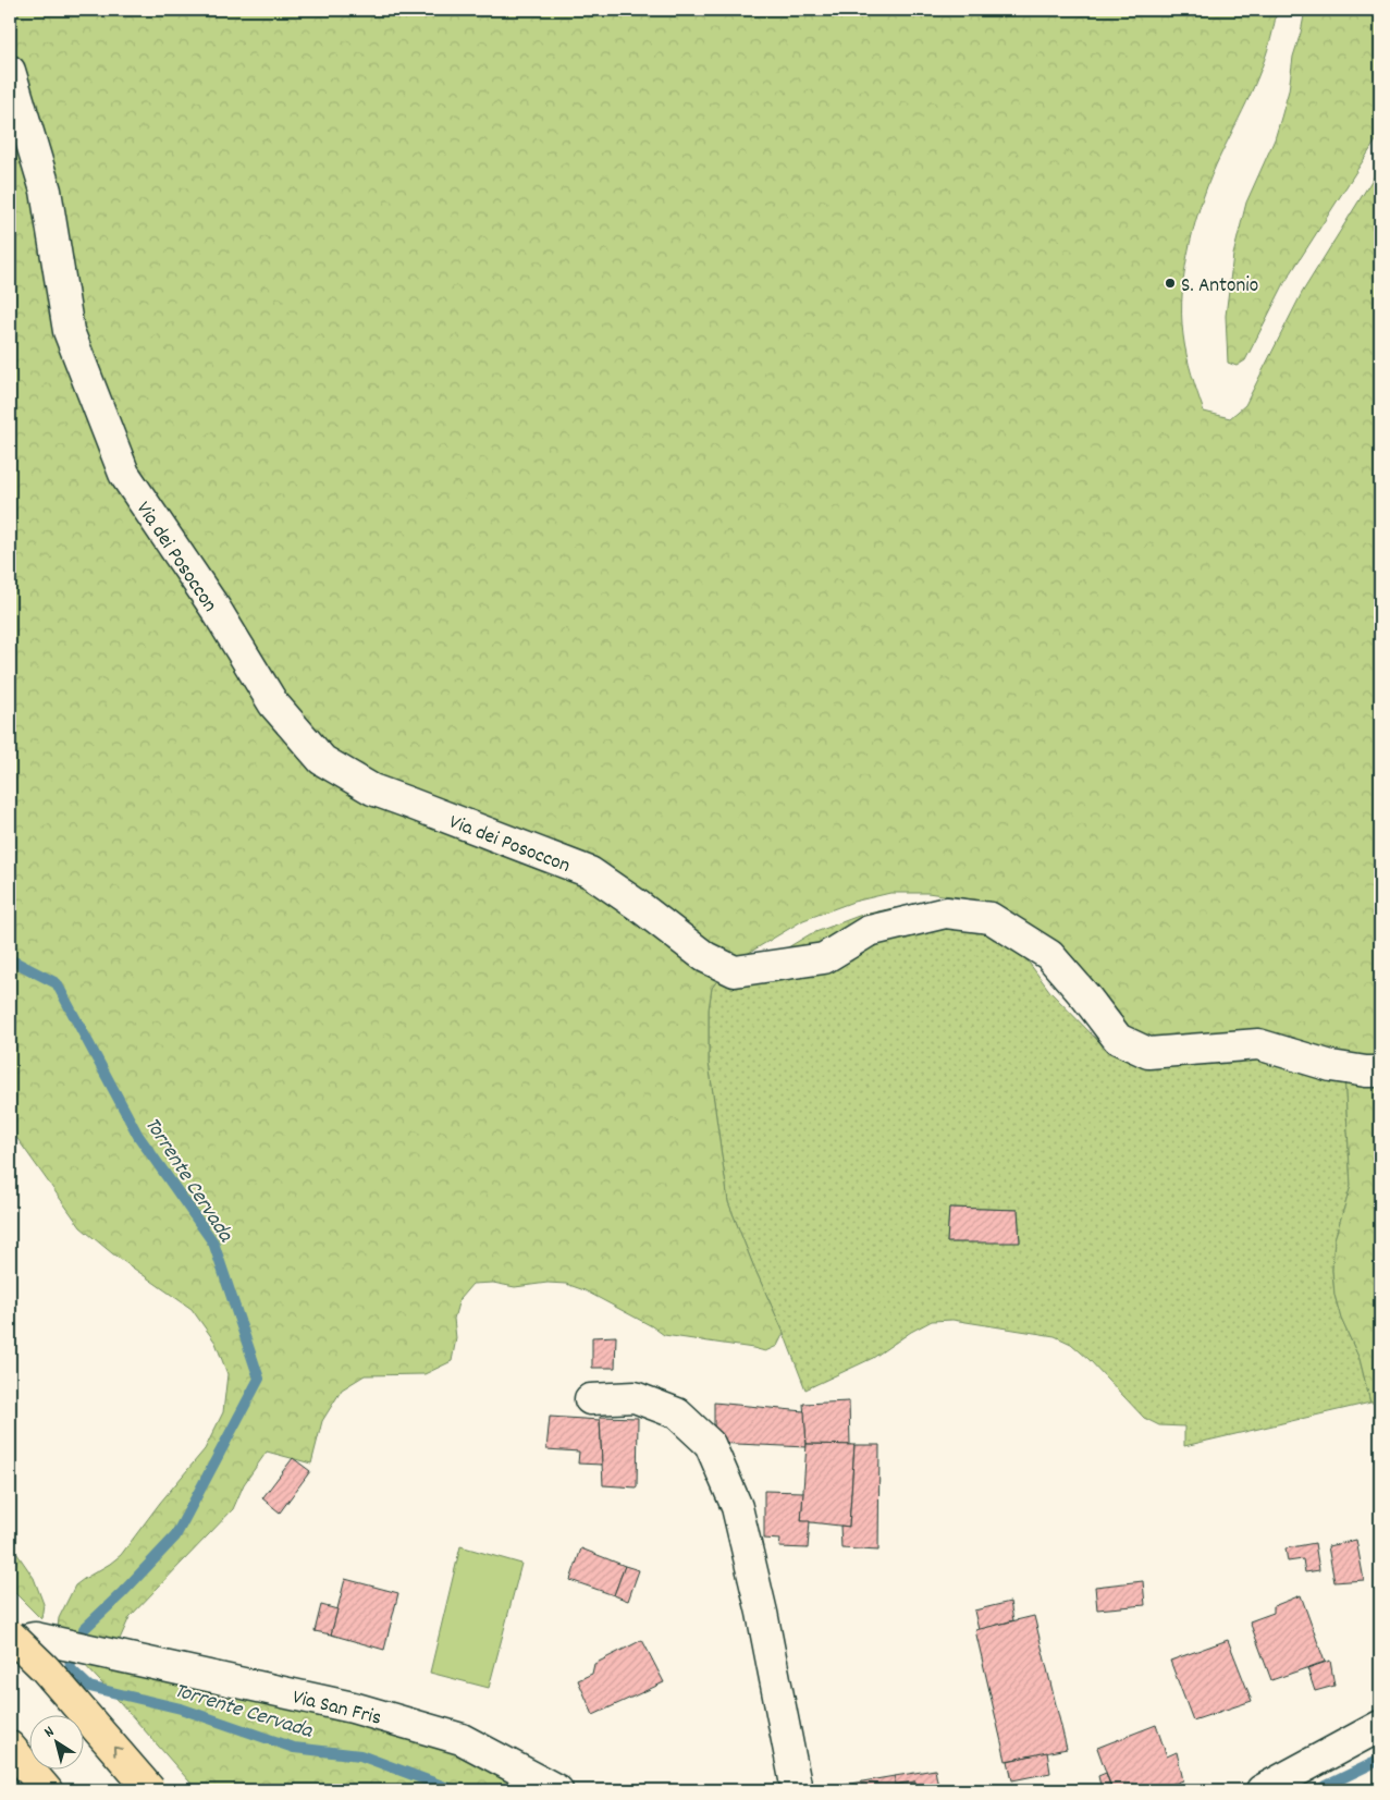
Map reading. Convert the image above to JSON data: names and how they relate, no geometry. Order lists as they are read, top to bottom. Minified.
{"streets":{"street":["Via dei Posoccon","Via San Fris"]},"water":["Torrente Cervada"],"places":["S. Antonio"],"north":"top left"}
